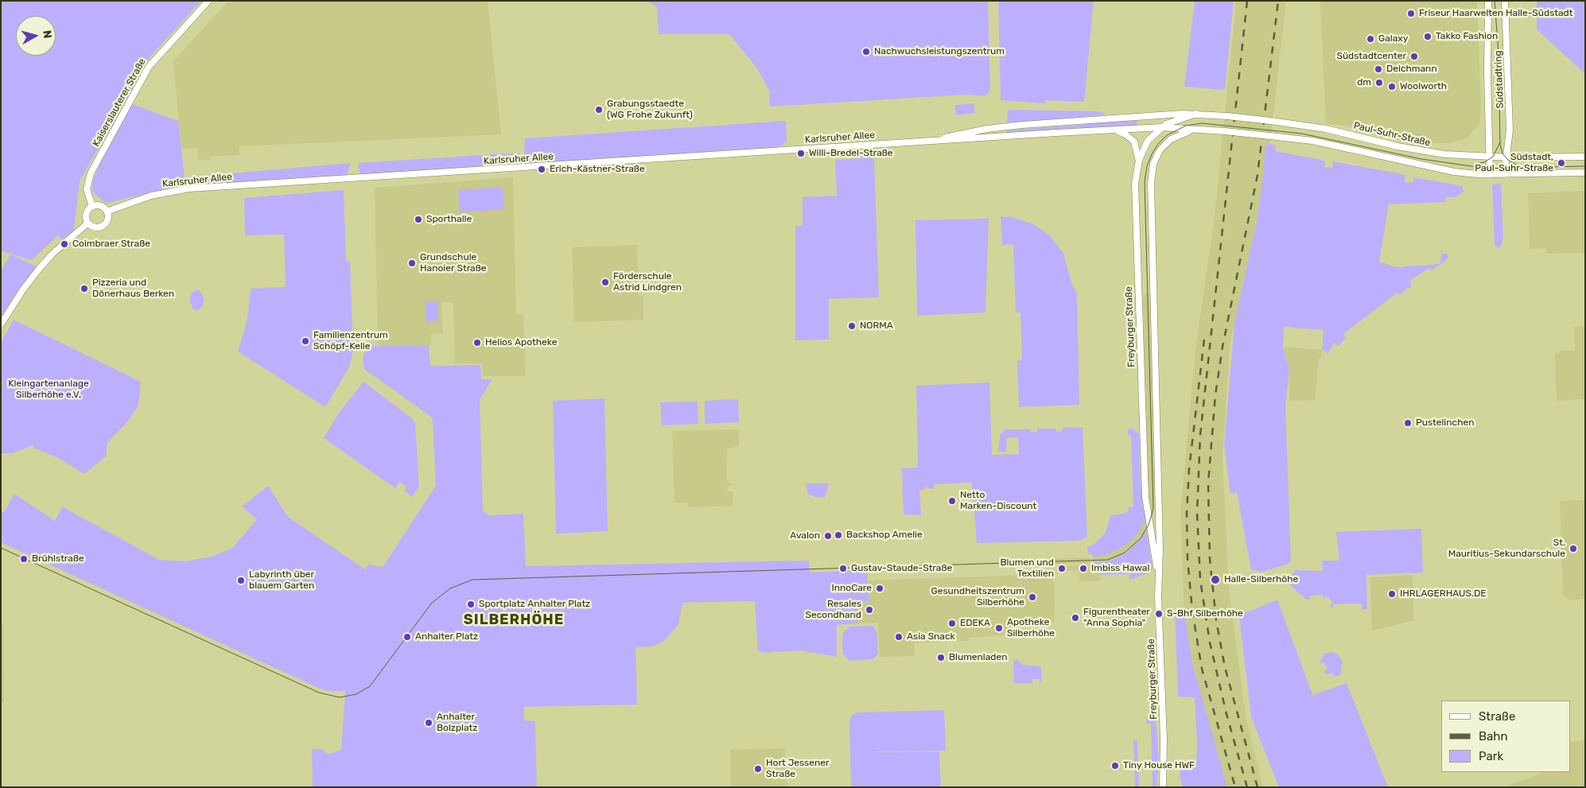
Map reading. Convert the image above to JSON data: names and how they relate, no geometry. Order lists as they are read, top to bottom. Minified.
{"streets":{"street":["Südstadtring","Kaiserslauterer Straße","Paul-Suhr-Straße","Karlsruher Allee","Freyburger Straße"]},"crossings":[["Südstadtring","Paul-Suhr-Straße"],["Südstadtring","Karlsruher Allee"],["Kaiserslauterer Straße","Karlsruher Allee"],["Paul-Suhr-Straße","Karlsruher Allee"],["Paul-Suhr-Straße","Freyburger Straße"],["Karlsruher Allee","Freyburger Straße"]],"districts":["SILBERHÖHE"],"parks":["Kleingartenanlage Silberhöhe e.V."],"places":["Friseur Haarwelten Halle-Südstadt","Takko Fashion","Galaxy","Nachwuchsleistungszentrum","Südstadtcenter","Deichmann","dm","Woolworth","Grabungsstaedte (WG Frohe Zukunft)","Willi-Bredel-Straße","Südstadt, Paul-Suhr-Straße","Erich-Kästner-Straße","Sporthalle","Coimbraer Straße","Grundschule Hanoier Straße","Förderschule Astrid Lindgren","Pizzeria und Dönerhaus Berken","NORMA","Familienzentrum Schöpf-Kelle","Helios Apotheke","Pustelinchen","Netto Marken-Discount","Backshop Amelie","Avalon","St. Mauritius-Sekundarschule","Brühlstraße","Gustav-Staude-Straße","Blumen und Textilien","Imbiss Hawal","Halle-Silberhöhe","Labyrinth über blauem Garten","InnoCare","IHRLAGERHAUS.DE","Gesundheitszentrum Silberhöhe","Sportplatz Anhalter Platz","Resales Secondhand","S-Bhf Silberhöhe","Figurentheater \"Anna Sophia\"","EDEKA","Apotheke Silberhöhe","Anhalter Platz","Asia Snack","Blumenladen","Anhalter Bolzplatz","Tiny House HWF","Hort Jessener Straße"],"legend":["Straße","Bahn","Park"],"north":"right"}
